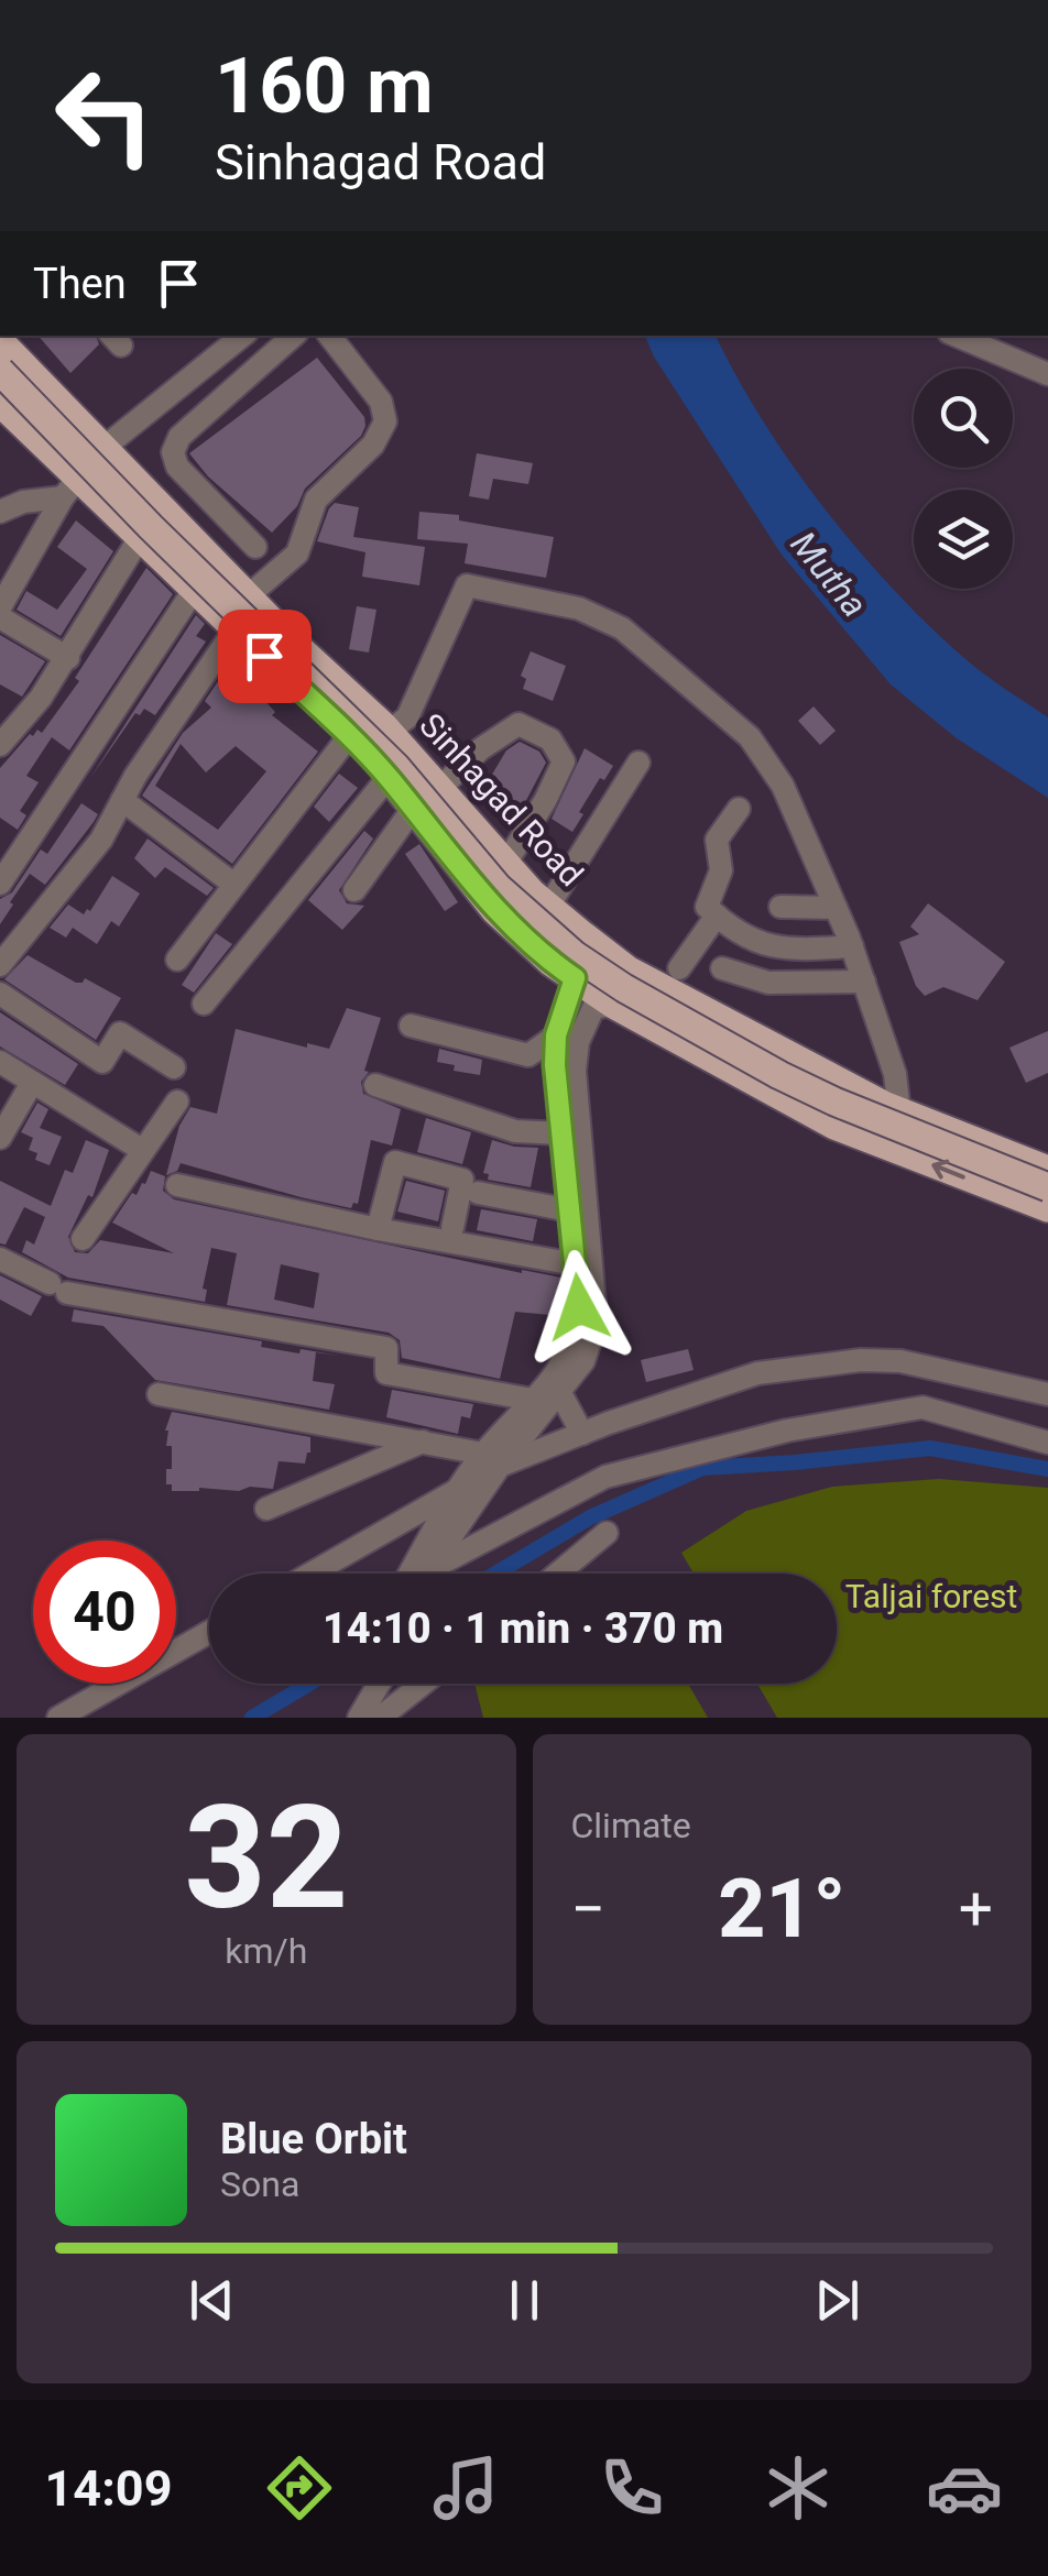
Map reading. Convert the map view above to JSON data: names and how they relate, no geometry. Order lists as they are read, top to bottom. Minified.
{"streets":{"main road":["Sinhagad Road"]},"water":["Mutha"],"parks":["Taljai forest"],"page":{"turn":["160 m","Sinhagad Road"],"then":"Then","limit":"40","trip":"14:10 · 1 min · 370 m","tile":[["32","km/h"],"Climate"],"heat":["−","21°","+"],"song":["Blue Orbit","Sona"],"tabs":"14:09"}}
